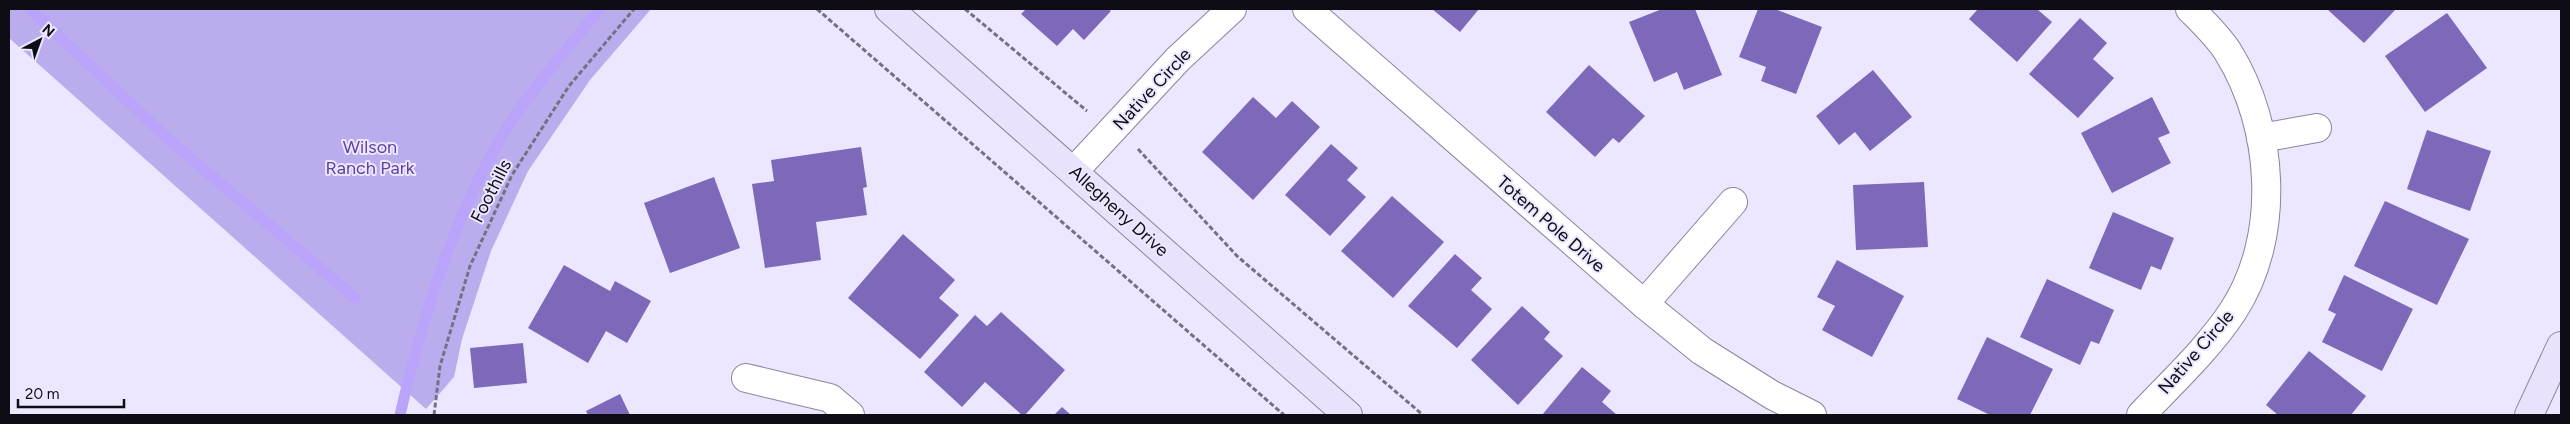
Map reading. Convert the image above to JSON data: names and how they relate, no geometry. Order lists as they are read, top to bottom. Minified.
{"streets":{"street":["Native Circle","Allegheny Drive","Totem Pole Drive"],"path":["Foothills"]},"crossings":[["Native Circle","Allegheny Drive"]],"parks":["Wilson Ranch Park"],"scale_bar":"20 m","north":"top right"}
